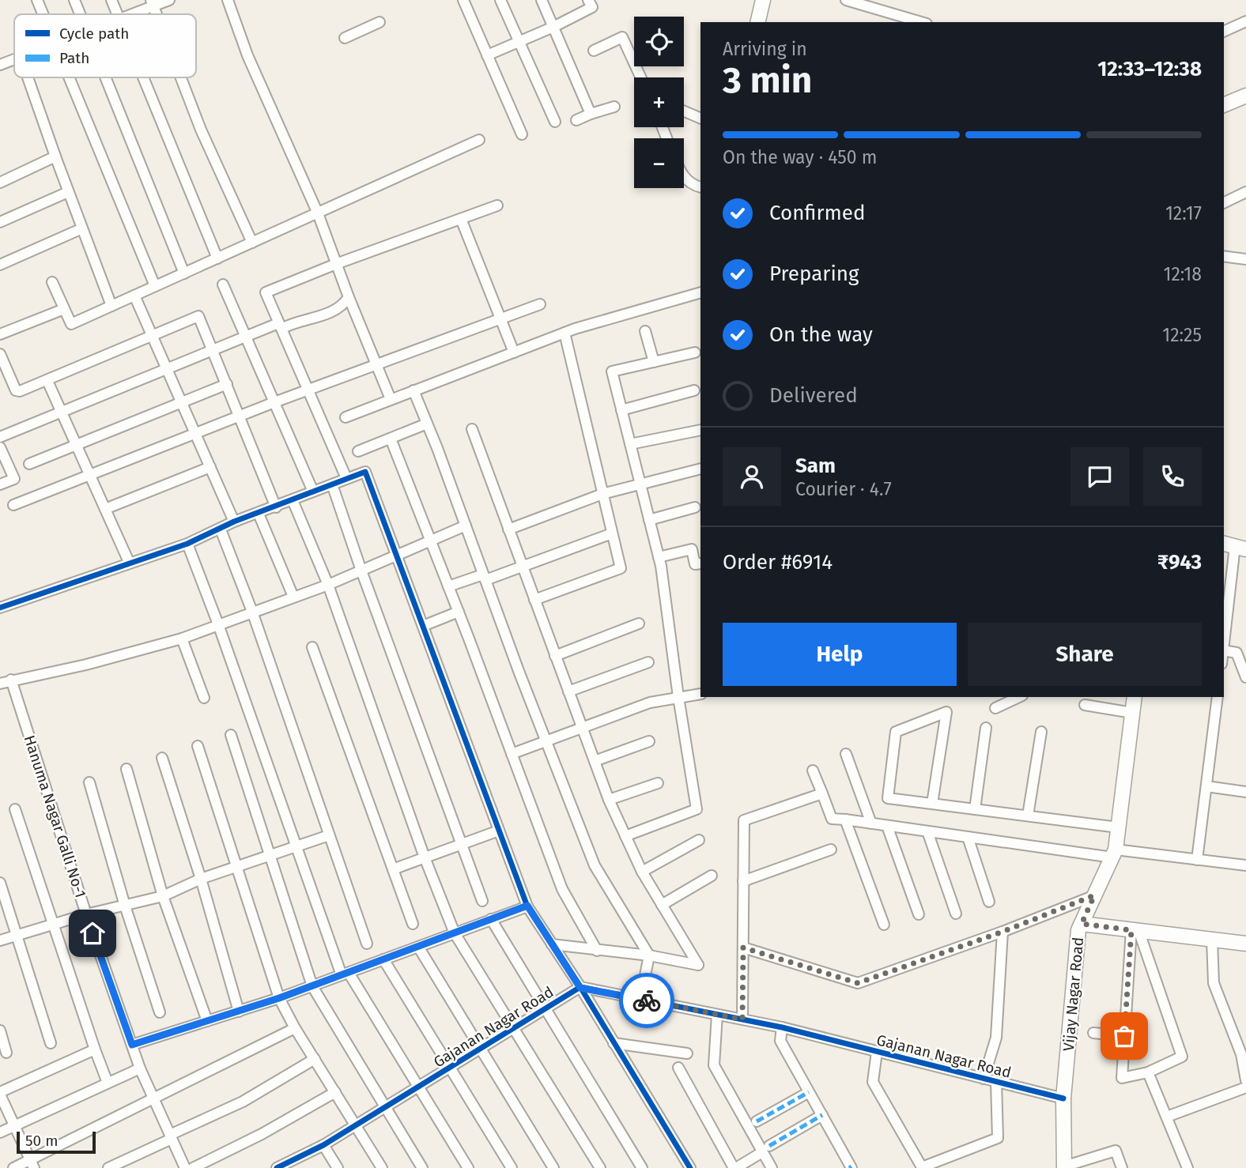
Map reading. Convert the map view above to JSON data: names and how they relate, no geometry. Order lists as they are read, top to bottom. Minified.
{"streets":{"street":["Hanuma Nagar Galli No-1","Vijay Nagar Road","Gajanan Nagar Road"]},"crossings":[["Vijay Nagar Road","Gajanan Nagar Road"]],"legend":["Cycle path","Path"],"scale_bar":"50 m","page":{"map_buttons":["+","−"],"heading":["3 min","Arriving in","12:33–12:38"],"panel":["Sam","Courier · 4.7","Order #6914","₹943"],"bar":"On the way · 450 m","list":[["Confirmed","12:17"],["Preparing","12:18"],["On the way","12:25"],"Delivered"],"buttons":["Help","Share"],"scale":"50 m"}}
